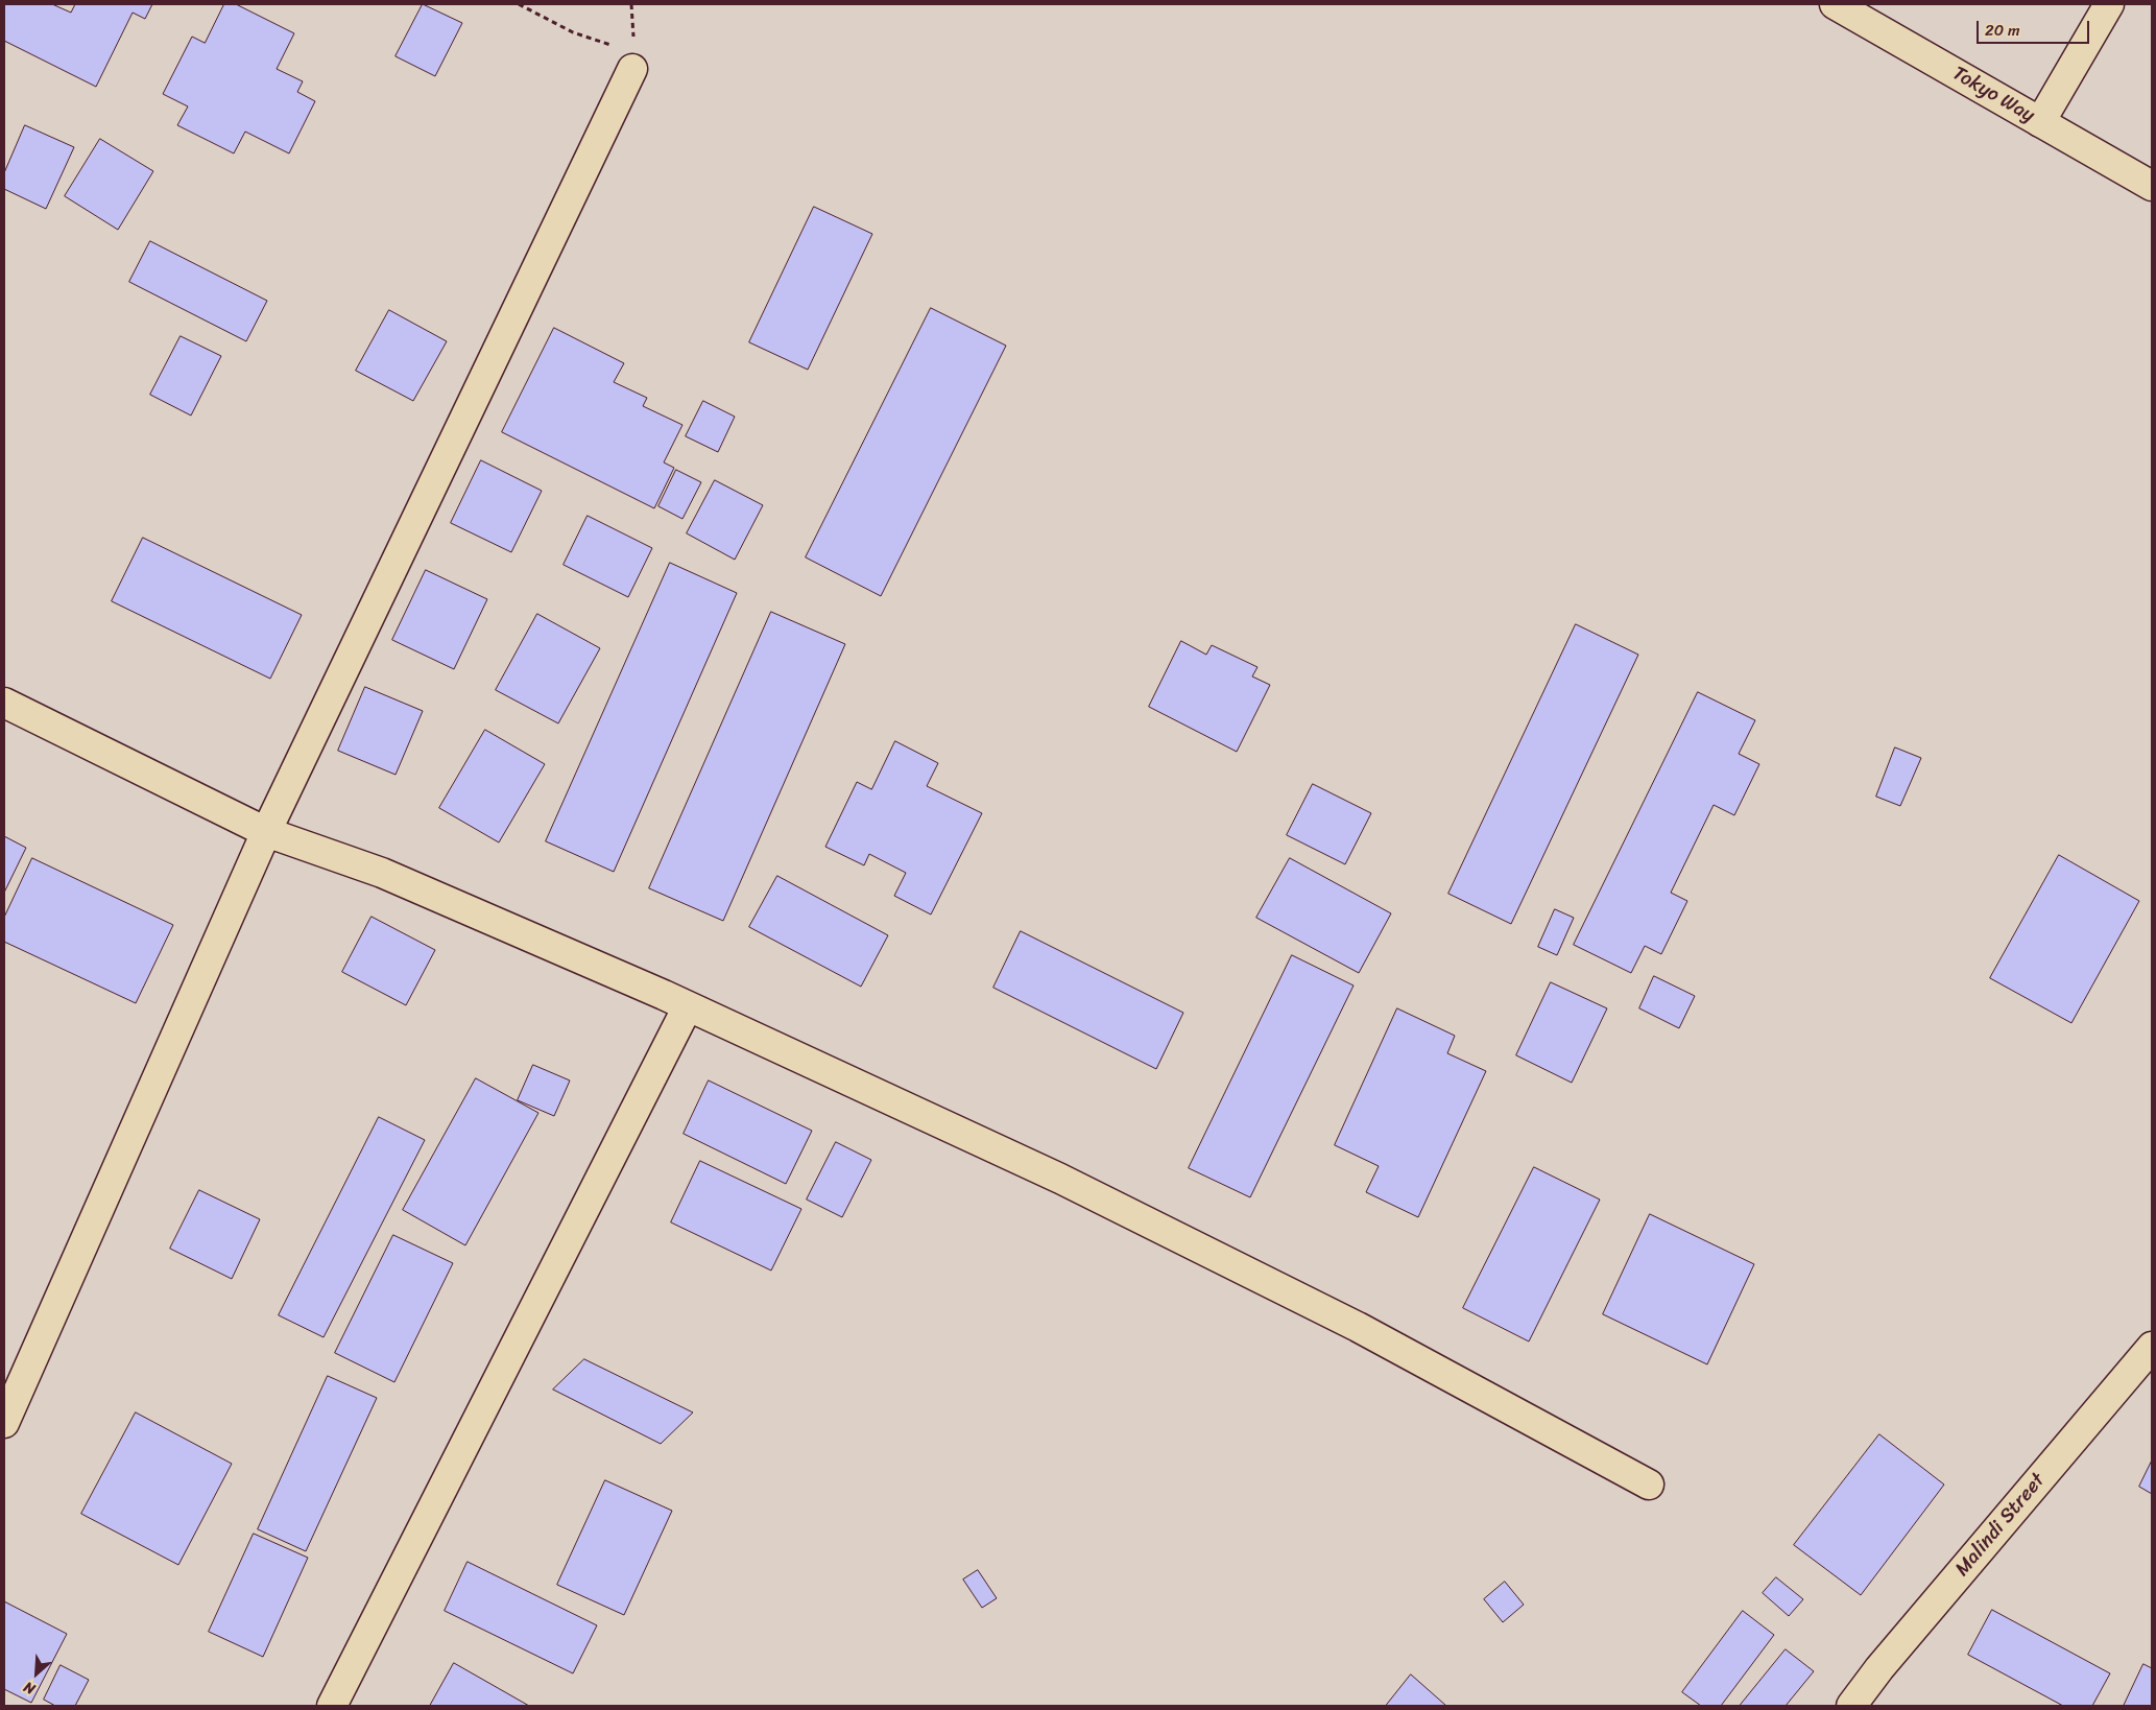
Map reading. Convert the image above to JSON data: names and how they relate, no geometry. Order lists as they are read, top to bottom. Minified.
{"streets":{"street":["Tokyo Way","Malindi Street"]},"scale_bar":"20 m","north":"bottom left"}
